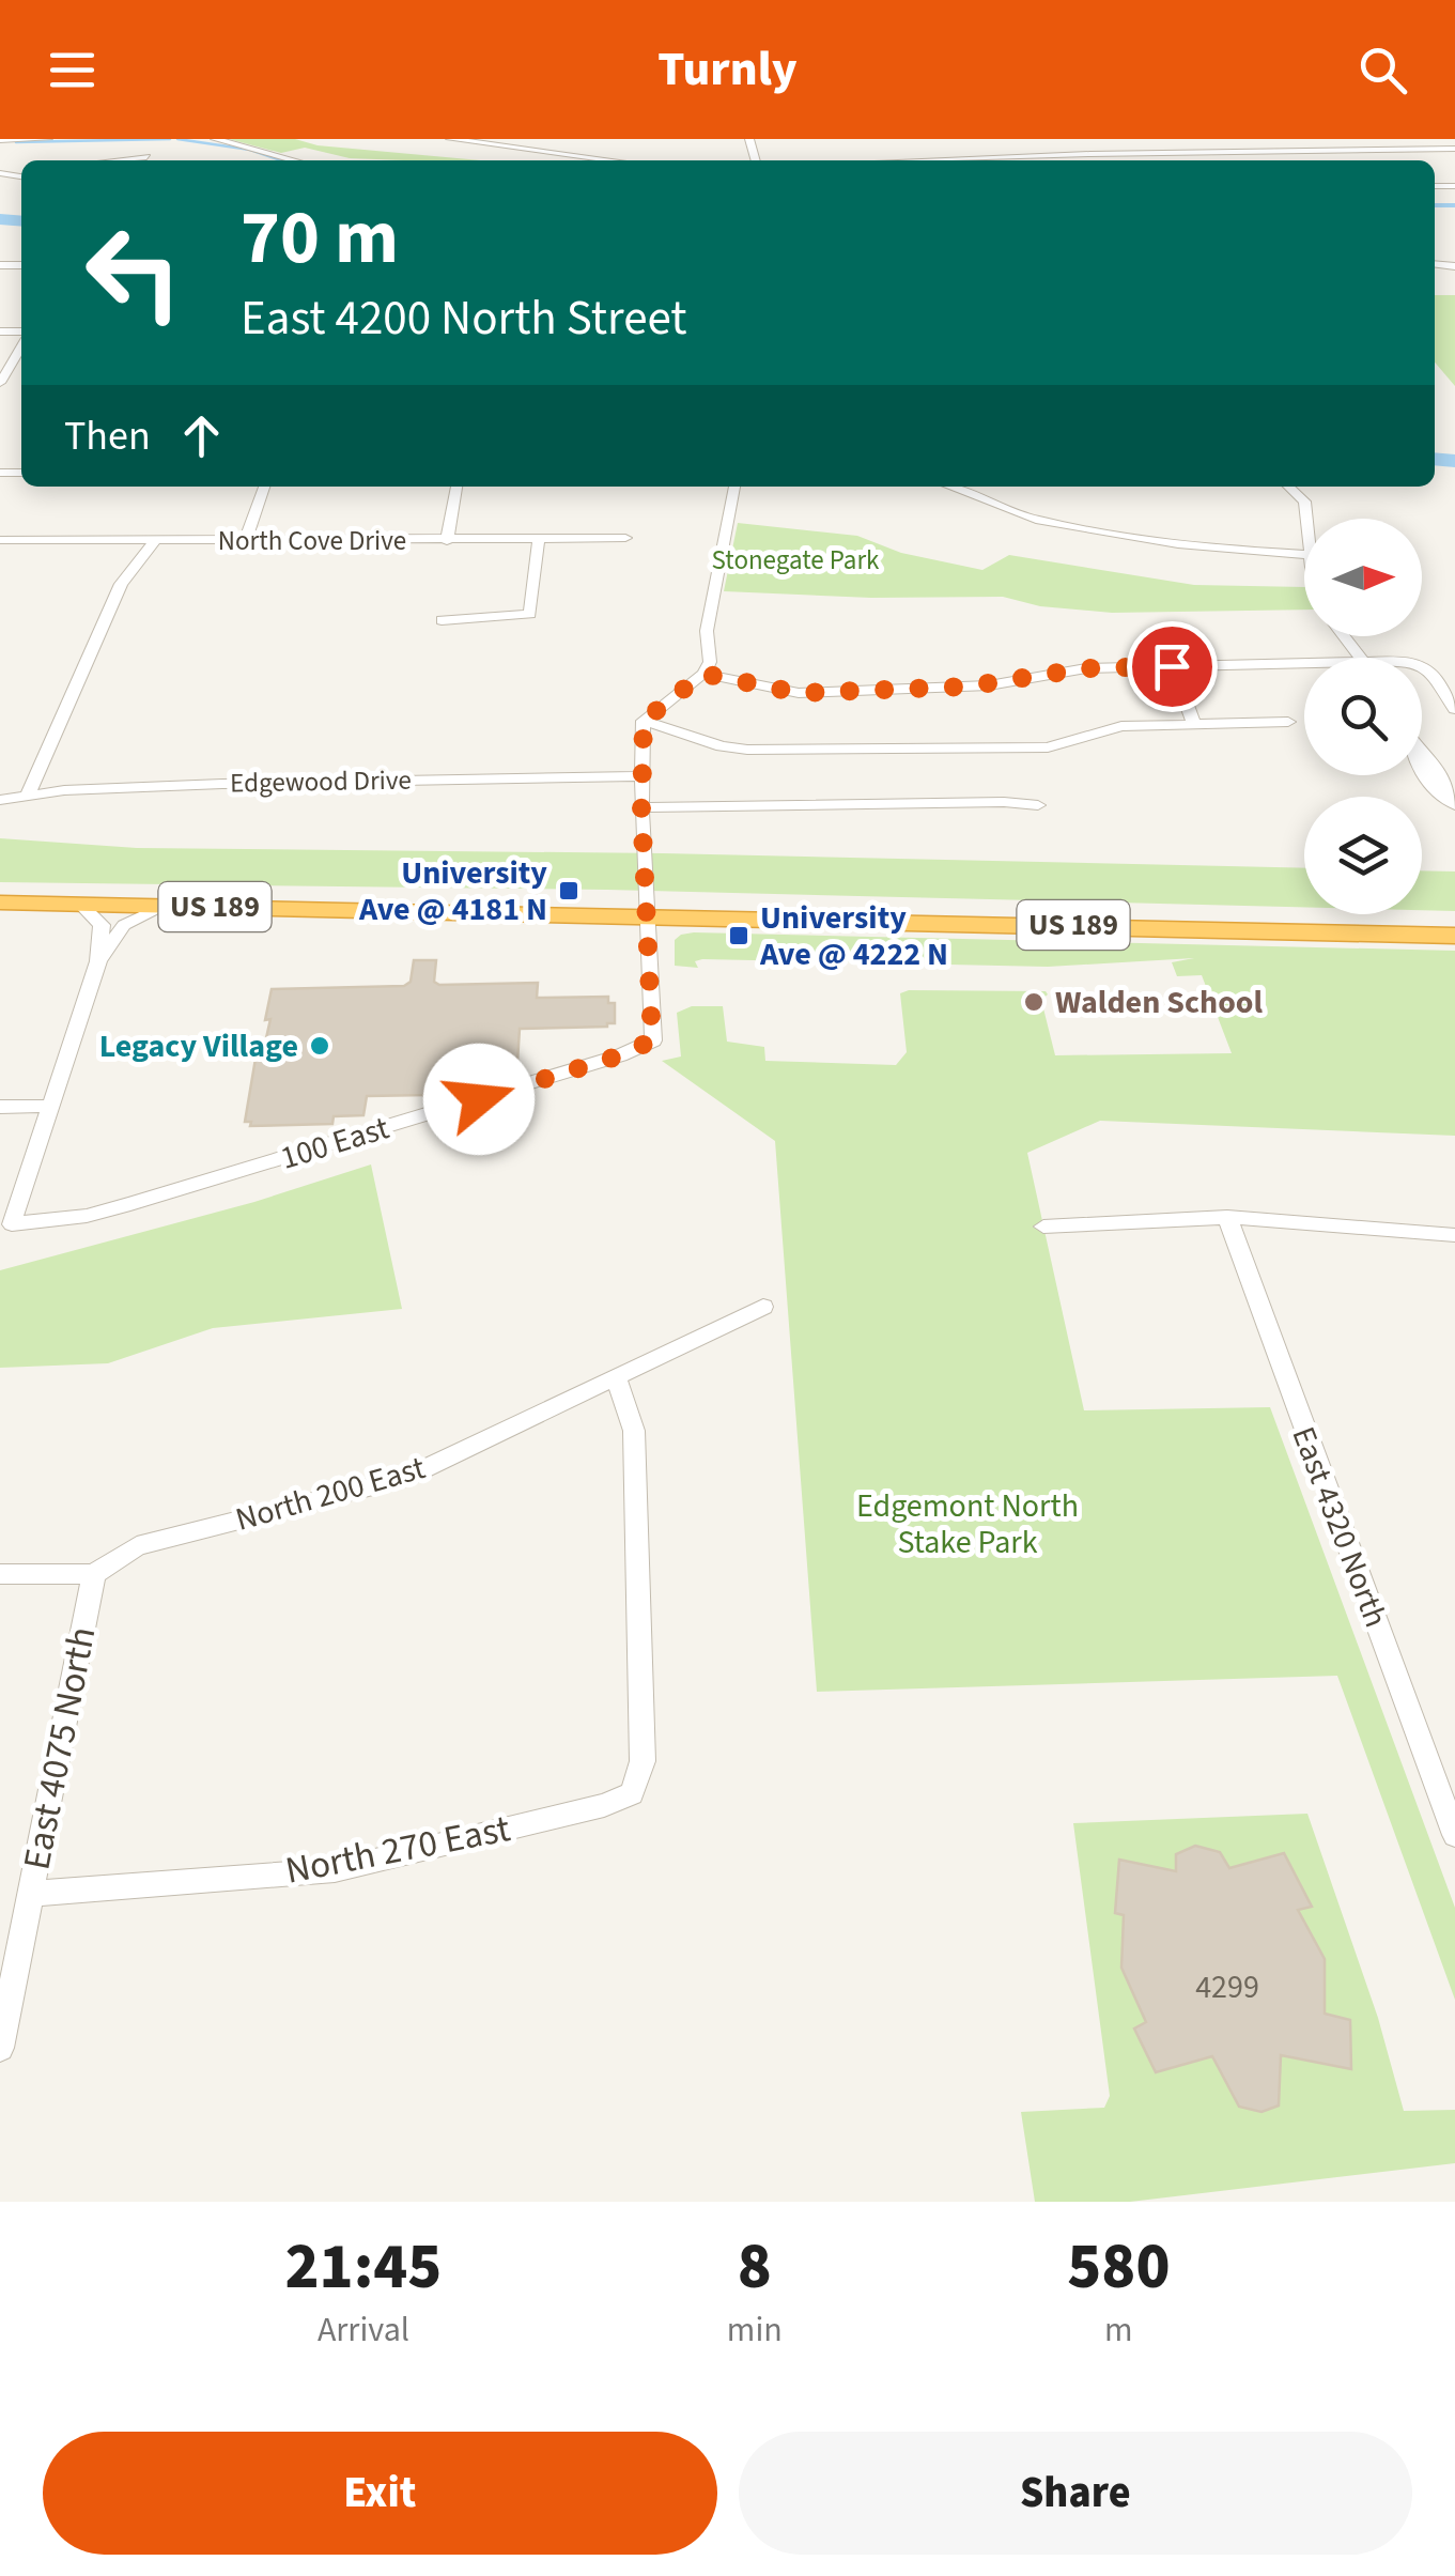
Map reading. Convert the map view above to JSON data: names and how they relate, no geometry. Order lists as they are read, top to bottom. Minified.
{"streets":{"highway":["US 189"],"street":["North Cove Drive","Edgewood Drive","100 East","North 200 East","East 4320 North","East 4075 North","North 270 East"]},"crossings":[["US 189","100 East"],["North 200 East","East 4075 North"],["North 200 East","North 270 East"],["East 4075 North","North 270 East"]],"parks":["Stonegate Park","Edgemont North Stake Park"],"places":{"transit":["University Ave @ 4181 N","University Ave @ 4222 N"],"other":["Walden School","Legacy Village"]},"house_numbers":["4299"],"north":"right","page":{"header":"Turnly","turn":["70 m","East 4200 North Street"],"then":"Then","eta":["21:45","Arrival","8","min","580","m"],"buttons":["Exit","Share"]}}
